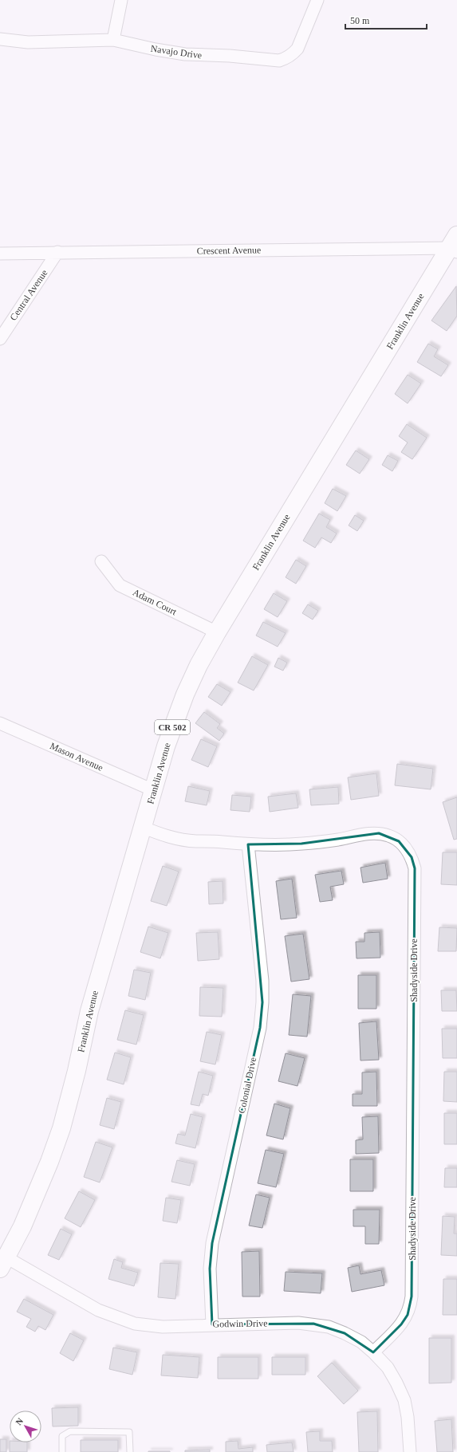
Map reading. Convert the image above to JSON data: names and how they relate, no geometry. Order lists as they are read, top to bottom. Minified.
{"streets":{"main road":["Franklin Avenue","CR 502"],"street":["Navajo Drive","Crescent Avenue","Central Avenue","Adam Court","Mason Avenue","Shadyside Drive","Colonial Drive","Godwin Drive"]},"crossings":[["Crescent Avenue","Central Avenue"],["Crescent Avenue","Franklin Avenue"],["Franklin Avenue","Adam Court"],["Franklin Avenue","Mason Avenue"],["Franklin Avenue","Shadyside Drive"],["Franklin Avenue","Godwin Drive"],["Shadyside Drive","Colonial Drive"],["Shadyside Drive","Godwin Drive"],["Colonial Drive","Godwin Drive"]],"scale_bar":"50 m","north":"top left"}
